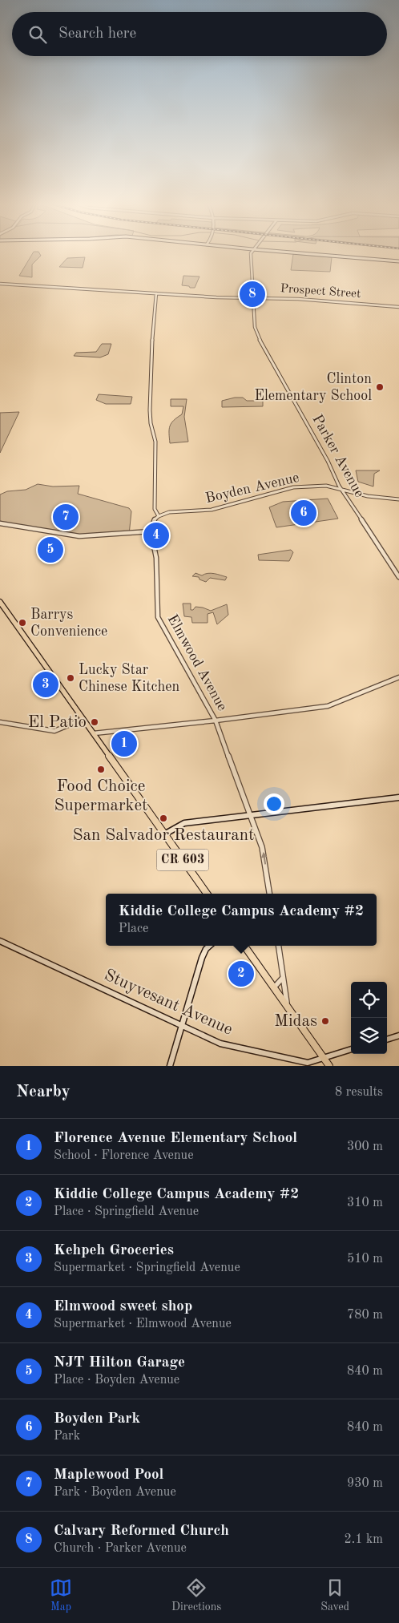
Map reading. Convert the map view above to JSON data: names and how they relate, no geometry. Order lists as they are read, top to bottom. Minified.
{"streets":{"main road":["CR 603","Stuyvesant Avenue"],"street":["Prospect Street","Parker Avenue","Boyden Avenue","Elmwood Avenue"]},"crossings":[["Prospect Street","Parker Avenue"],["Parker Avenue","Boyden Avenue"]],"places":["Clinton Elementary School","Barrys Convenience","Lucky Star Chinese Kitchen","El Patio","Food Choice Supermarket","San Salvador Restaurant","Midas"],"page":{"search":"Search here","pins":["8","6","7","4","5","3","1","2"],"popup":["Kiddie College Campus Academy #2","Place"],"heading":["Nearby","8 results"],"list":[{"mark":"1","name":"Florence Avenue Elementary School","note":"School · Florence Avenue","value":"300 m"},{"mark":"2","name":"Kiddie College Campus Academy #2","note":"Place · Springfield Avenue","value":"310 m"},{"mark":"3","name":"Kehpeh Groceries","note":"Supermarket · Springfield Avenue","value":"510 m"},{"mark":"4","name":"Elmwood sweet shop","note":"Supermarket · Elmwood Avenue","value":"780 m"},{"mark":"5","name":"NJT Hilton Garage","note":"Place · Boyden Avenue","value":"840 m"},{"mark":"6","name":"Boyden Park","note":"Park","value":"840 m"},{"mark":"7","name":"Maplewood Pool","note":"Park · Boyden Avenue","value":"930 m"},{"mark":"8","name":"Calvary Reformed Church","note":"Church · Parker Avenue","value":"2.1 km"}],"nav":["Map","Directions","Saved"]}}
